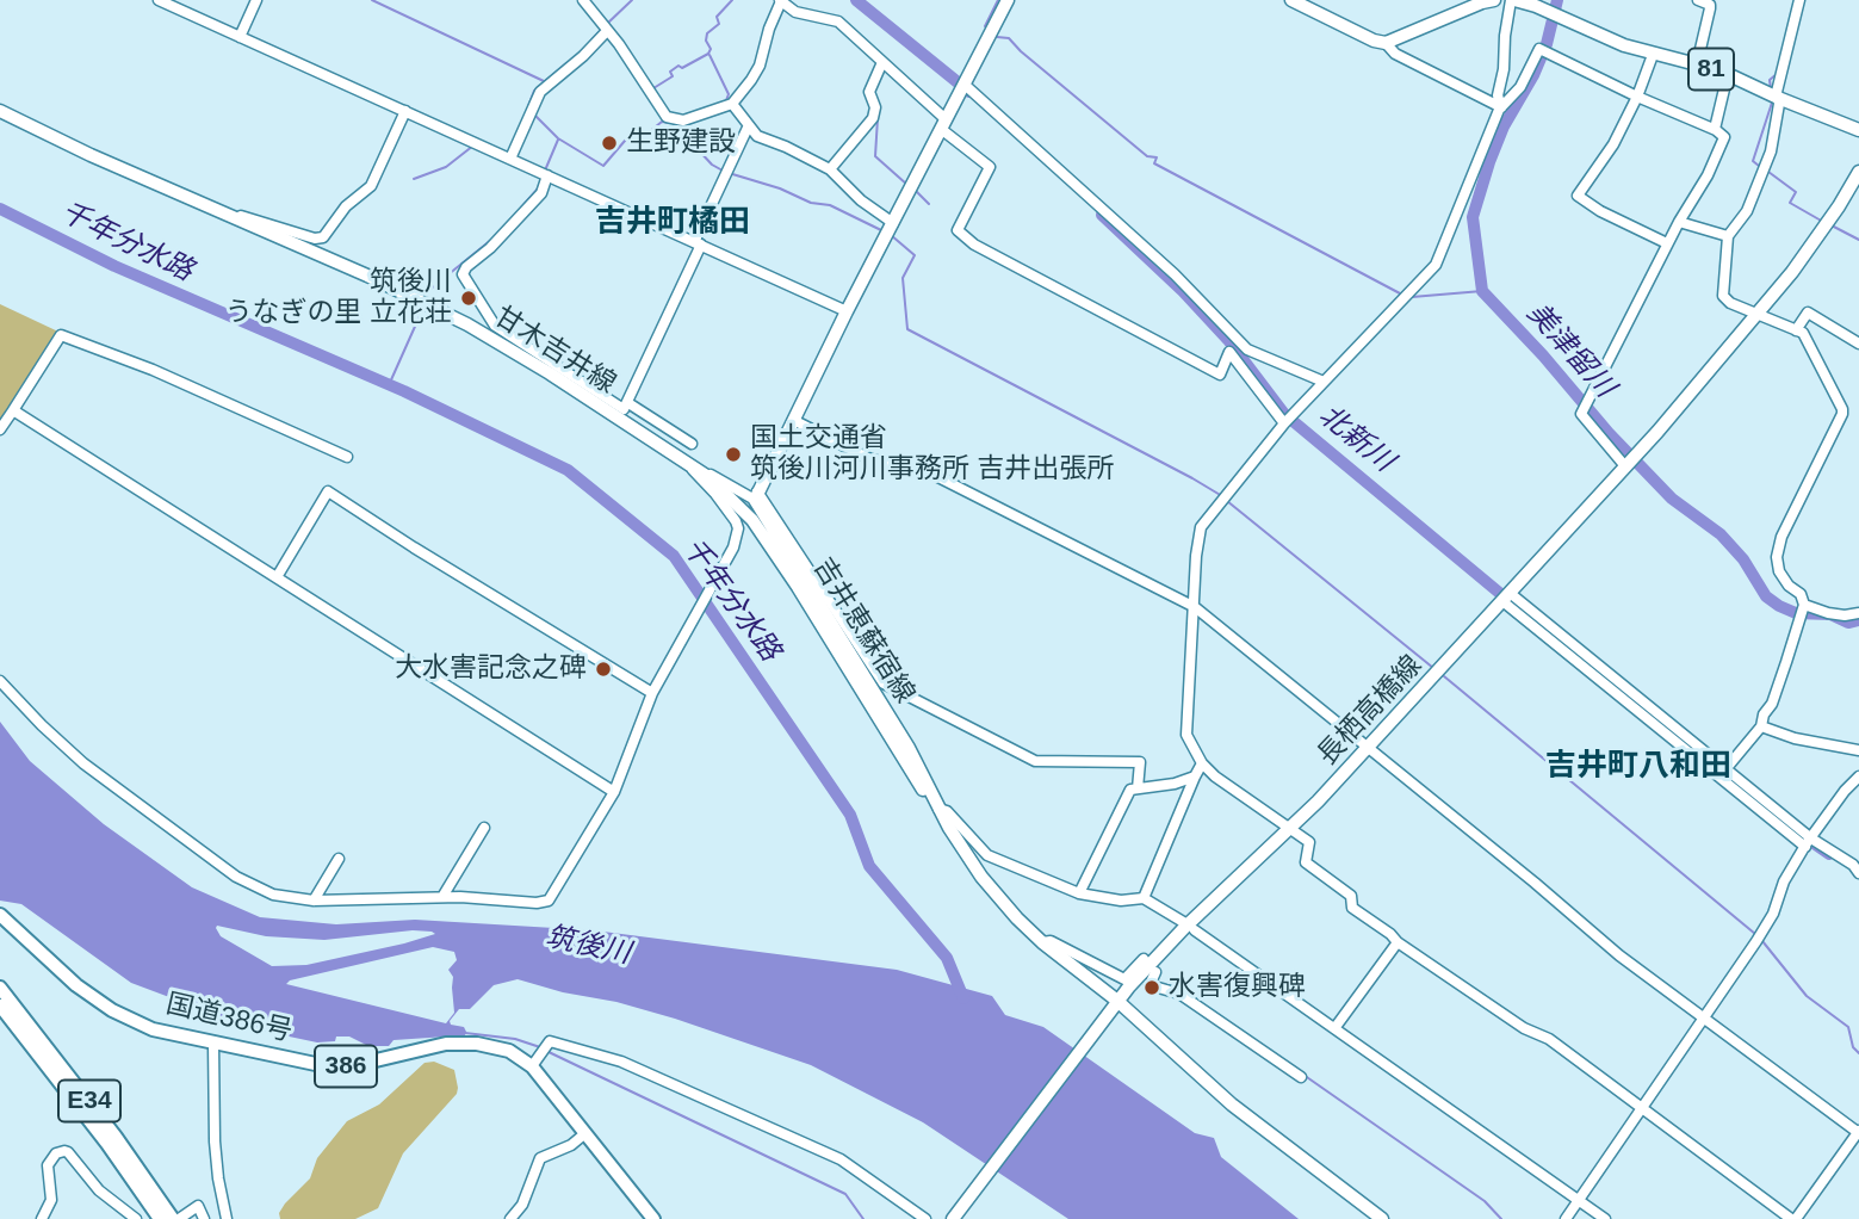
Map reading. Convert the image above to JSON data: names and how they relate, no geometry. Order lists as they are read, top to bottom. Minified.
{"streets":{"highway":["国道386号","386","E34"],"main road":["81","甘木吉井線","吉井恵蘇宿線","長栖高橋線"]},"crossings":[["甘木吉井線","吉井恵蘇宿線"],["吉井恵蘇宿線","長栖高橋線"]],"districts":["吉井町橘田","吉井町八和田"],"water":["千年分水路","美津留川","北新川","筑後川"],"places":["生野建設","筑後川 うなぎの里 立花荘","国土交通省 筑後川河川事務所 吉井出張所","大水害記念之碑","水害復興碑"]}
